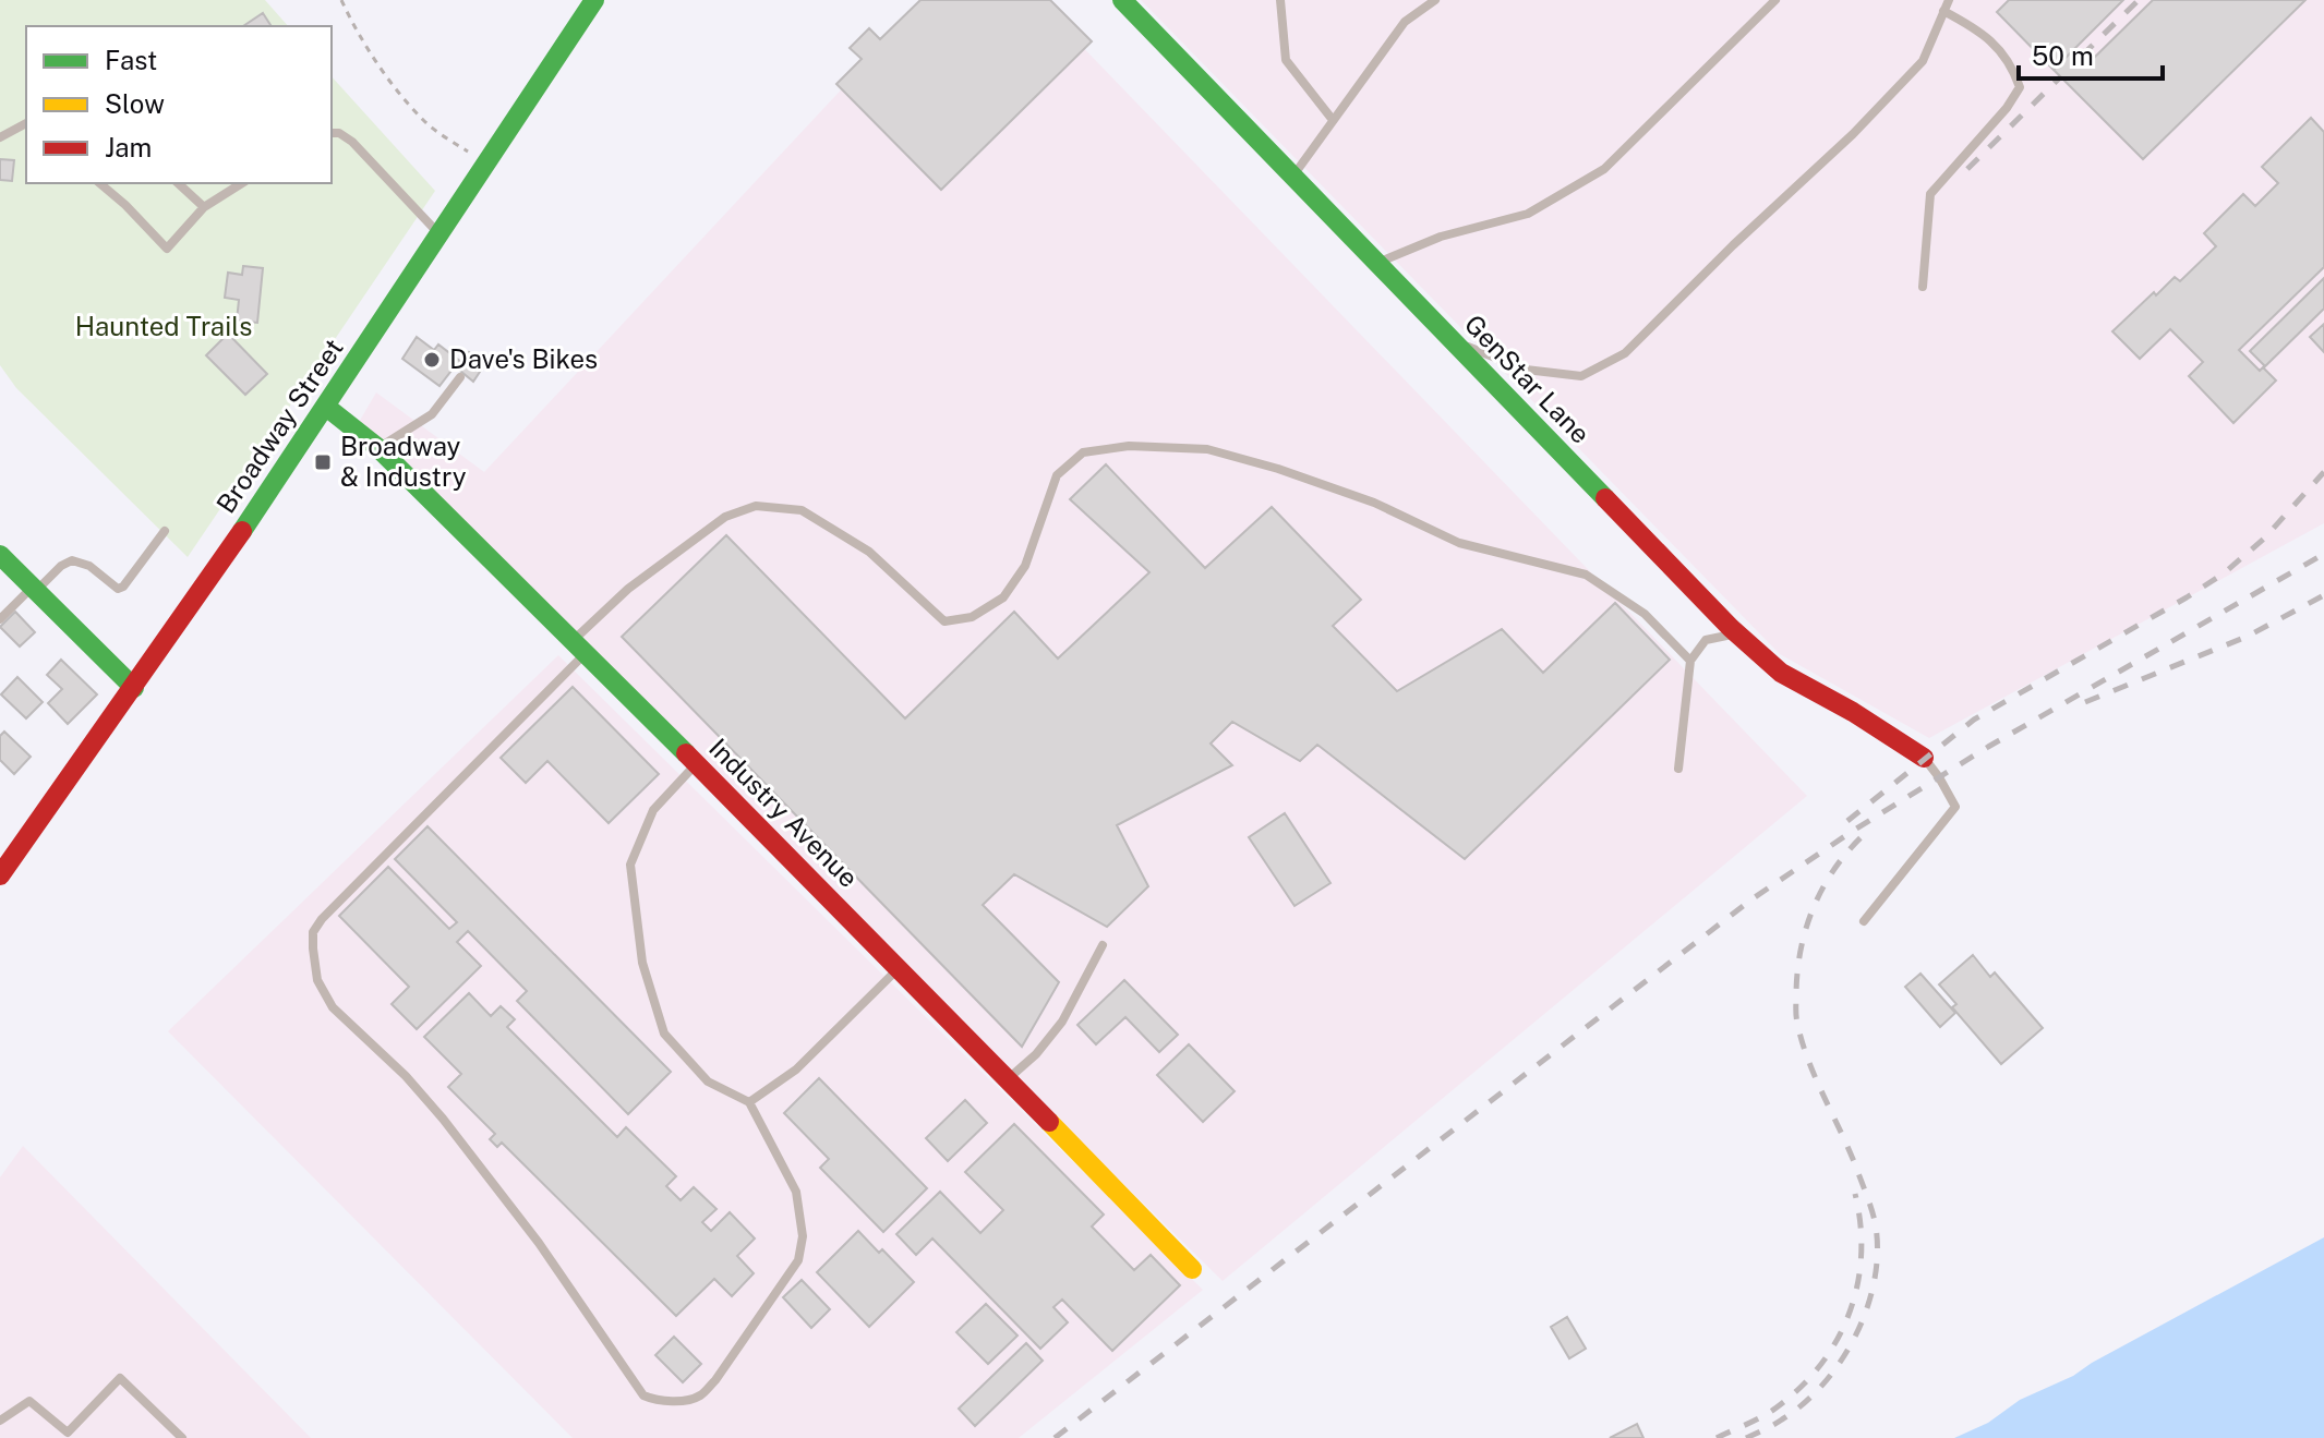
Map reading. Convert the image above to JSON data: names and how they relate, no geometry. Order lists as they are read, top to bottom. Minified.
{"streets":{"street":["GenStar Lane","Broadway Street","Industry Avenue"]},"crossings":[["Broadway Street","Industry Avenue"]],"parks":["Haunted Trails"],"places":{"other":["Dave's Bikes"],"transit":["Broadway & Industry"]},"legend":["Fast","Slow","Jam"],"scale_bar":"50 m"}
